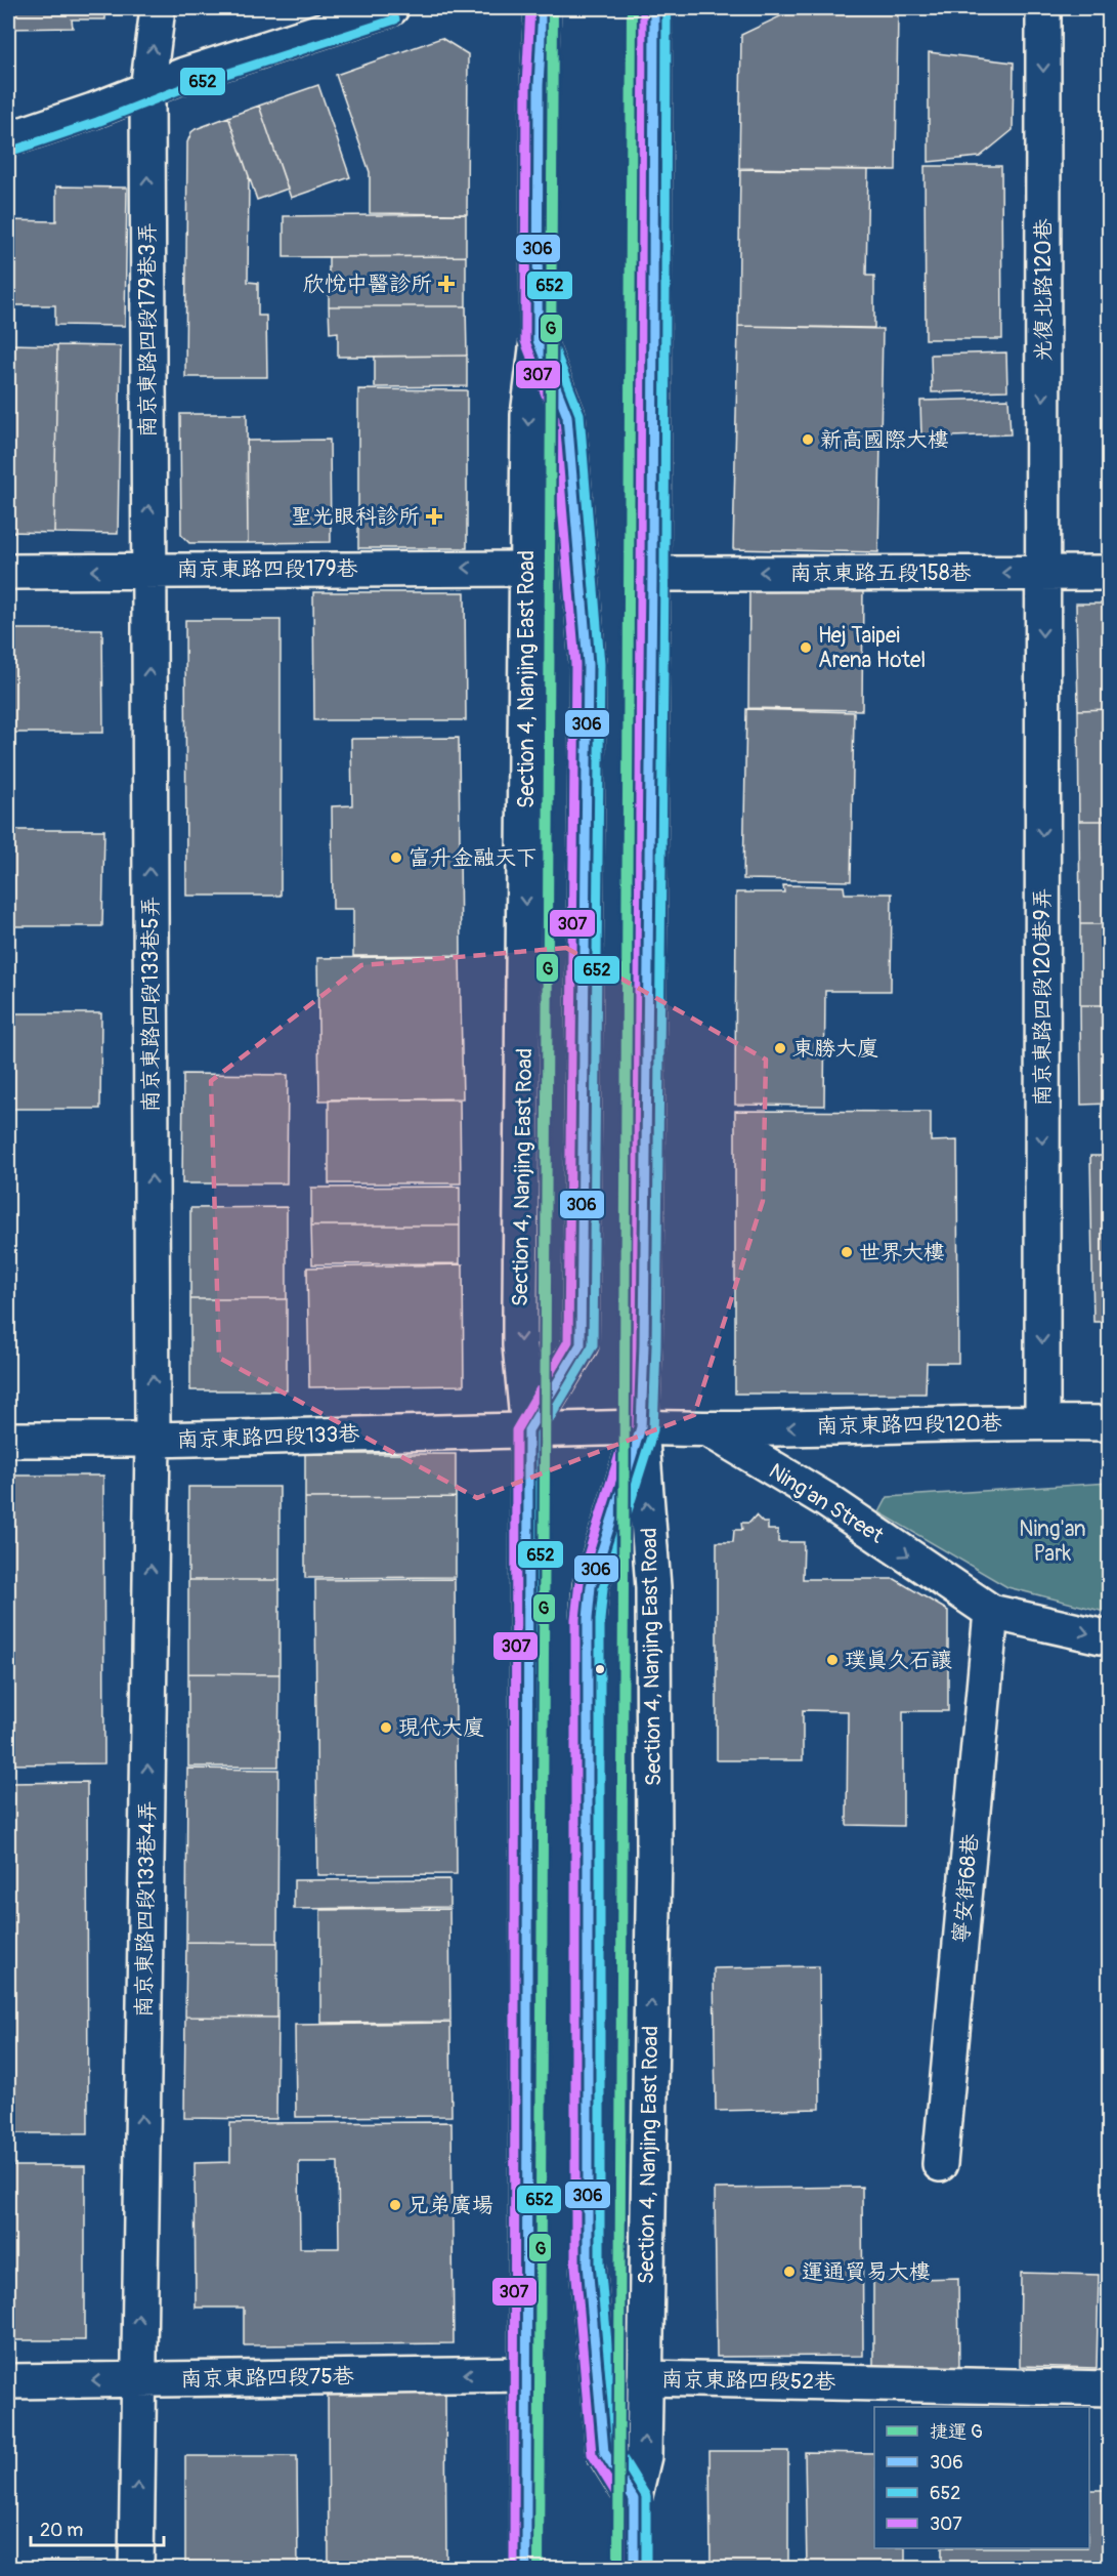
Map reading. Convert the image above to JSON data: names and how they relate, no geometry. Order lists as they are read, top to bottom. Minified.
{"streets":{"main road":["光復北路120巷","南京東路四段179巷3弄","南京東路四段179巷","南京東路五段158巷","Section 4, Nanjing East Road","南京東路四段120巷9弄","南京東路四段133巷5弄","南京東路四段120巷","南京東路四段133巷","Ning'an Street","寧安街68巷","南京東路四段133巷4弄","南京東路四段75巷","南京東路四段52巷"]},"crossings":[["光復北路120巷","南京東路五段158巷"],["光復北路120巷","南京東路四段120巷9弄"],["南京東路四段179巷3弄","南京東路四段179巷"],["南京東路四段179巷3弄","南京東路四段133巷5弄"],["南京東路四段179巷","Section 4, Nanjing East Road"],["南京東路四段179巷","南京東路四段133巷5弄"],["南京東路五段158巷","Section 4, Nanjing East Road"],["南京東路五段158巷","南京東路四段120巷9弄"],["Section 4, Nanjing East Road","南京東路四段133巷"],["Section 4, Nanjing East Road","Ning'an Street"],["Section 4, Nanjing East Road","南京東路四段75巷"],["Section 4, Nanjing East Road","南京東路四段52巷"],["南京東路四段120巷9弄","南京東路四段120巷"],["南京東路四段133巷5弄","南京東路四段133巷"],["南京東路四段133巷5弄","南京東路四段133巷4弄"],["南京東路四段120巷","Ning'an Street"],["南京東路四段133巷","Ning'an Street"],["南京東路四段133巷","南京東路四段133巷4弄"],["Ning'an Street","寧安街68巷"],["南京東路四段133巷4弄","南京東路四段75巷"]],"one_way":["光復北路120巷","南京東路四段179巷3弄","南京東路四段179巷","南京東路五段158巷","南京東路四段120巷9弄","南京東路四段133巷5弄","南京東路四段120巷","Ning'an Street","南京東路四段133巷4弄","南京東路四段75巷"],"parks":["Ning'an Park"],"places":{"health":["欣悅中醫診所","聖光眼科診所"],"other":["新高國際大樓","Hej Taipei Arena Hotel","富升金融天下","東勝大廈","世界大樓","璞真久石讓","現代大廈","兄弟廣場","運通貿易大樓"]},"lines":["metro line G","transit line 306","transit line 652","transit line 307"],"legend":["捷運 G","306","652","307"],"scale_bar":"20 m"}
